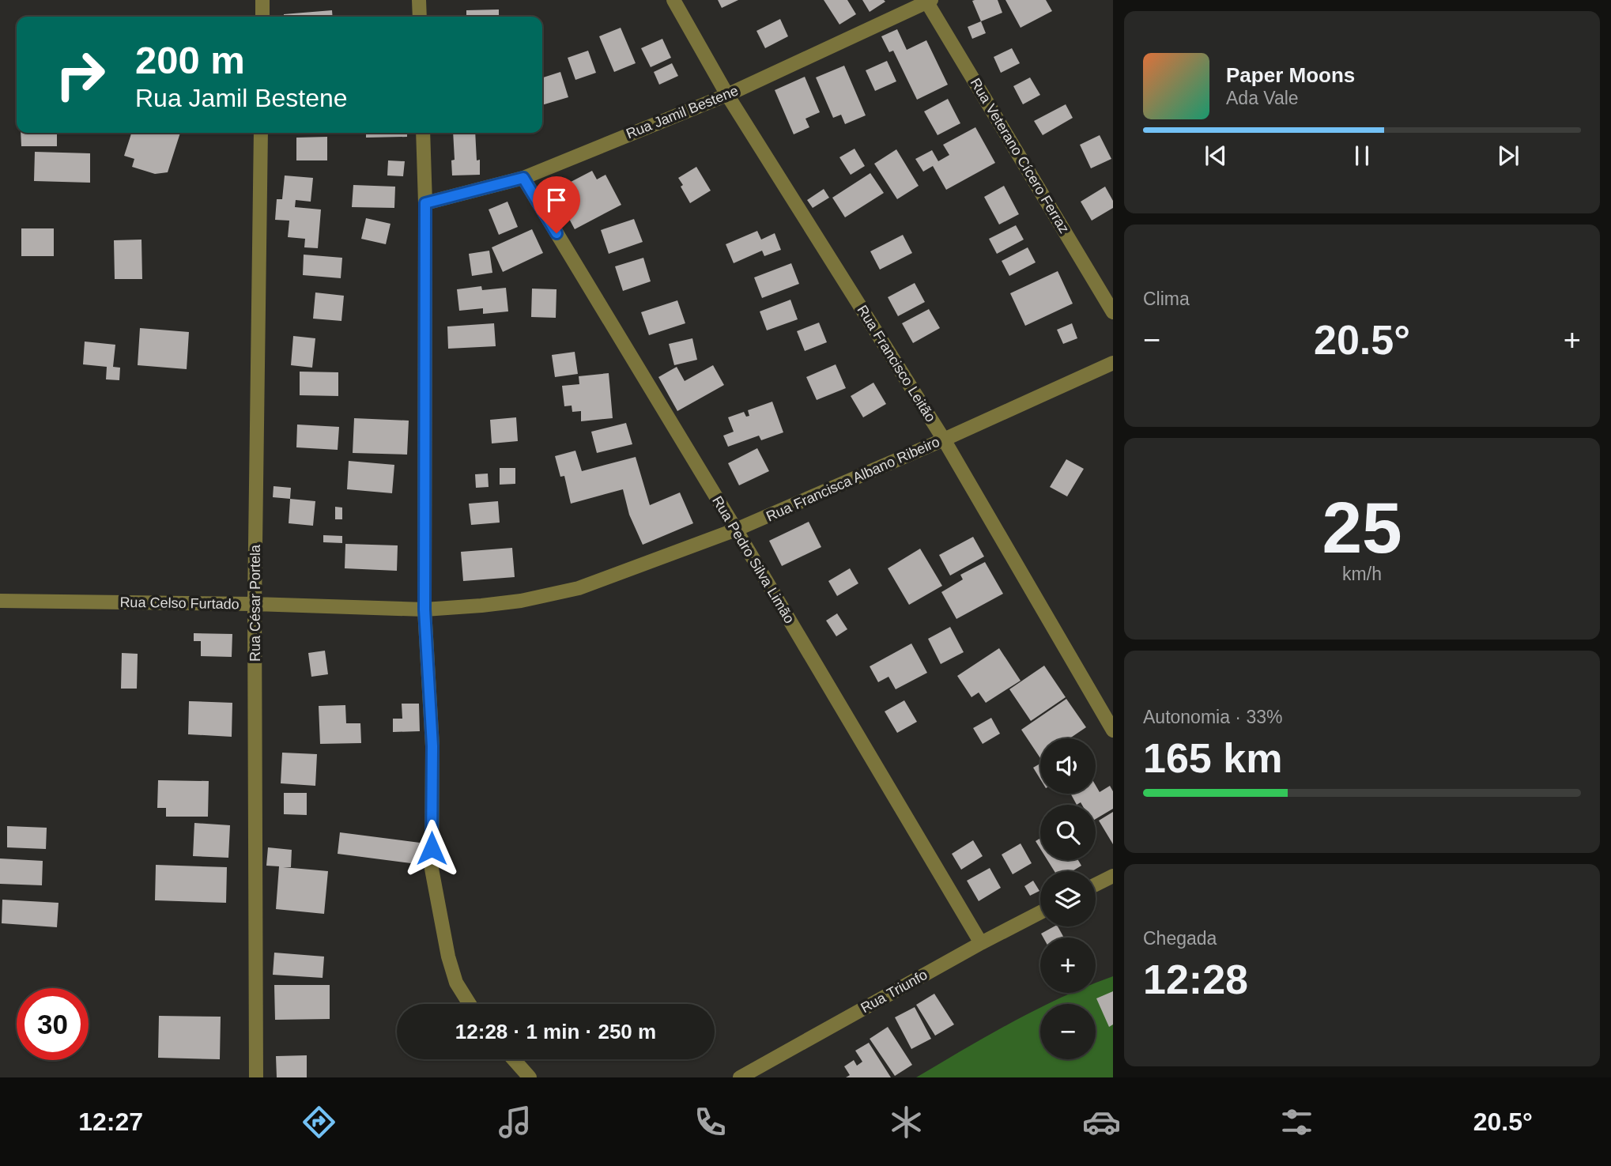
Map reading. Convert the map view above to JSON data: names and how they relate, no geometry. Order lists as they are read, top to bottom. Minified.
{"streets":{"street":["Rua Jamil Bestene","Rua Veterano Cícero Ferraz","Rua Francisco Leitão","Rua Francisca Albano Ribeiro","Rua Pedro Silva Limão","Rua Celso Furtado","Rua César Portela","Rua Triunfo"]},"crossings":[["Rua Jamil Bestene","Rua Veterano Cícero Ferraz"],["Rua Jamil Bestene","Rua Francisco Leitão"],["Rua Jamil Bestene","Rua Pedro Silva Limão"],["Rua Francisco Leitão","Rua Francisca Albano Ribeiro"],["Rua Francisca Albano Ribeiro","Rua Pedro Silva Limão"],["Rua Francisca Albano Ribeiro","Rua Celso Furtado"],["Rua Pedro Silva Limão","Rua Triunfo"],["Rua Celso Furtado","Rua César Portela"]],"page":{"turn":["200 m","Rua Jamil Bestene"],"song":["Paper Moons","Ada Vale"],"tile":["Clima",["25","km/h"],["Autonomia · 33%","165 km"],["Chegada","12:28"]],"heat":["−","20.5°","+"],"map_buttons":["+","−"],"limit":"30","trip":"12:28 · 1 min · 250 m","tabs":["12:27","20.5°"]}}
